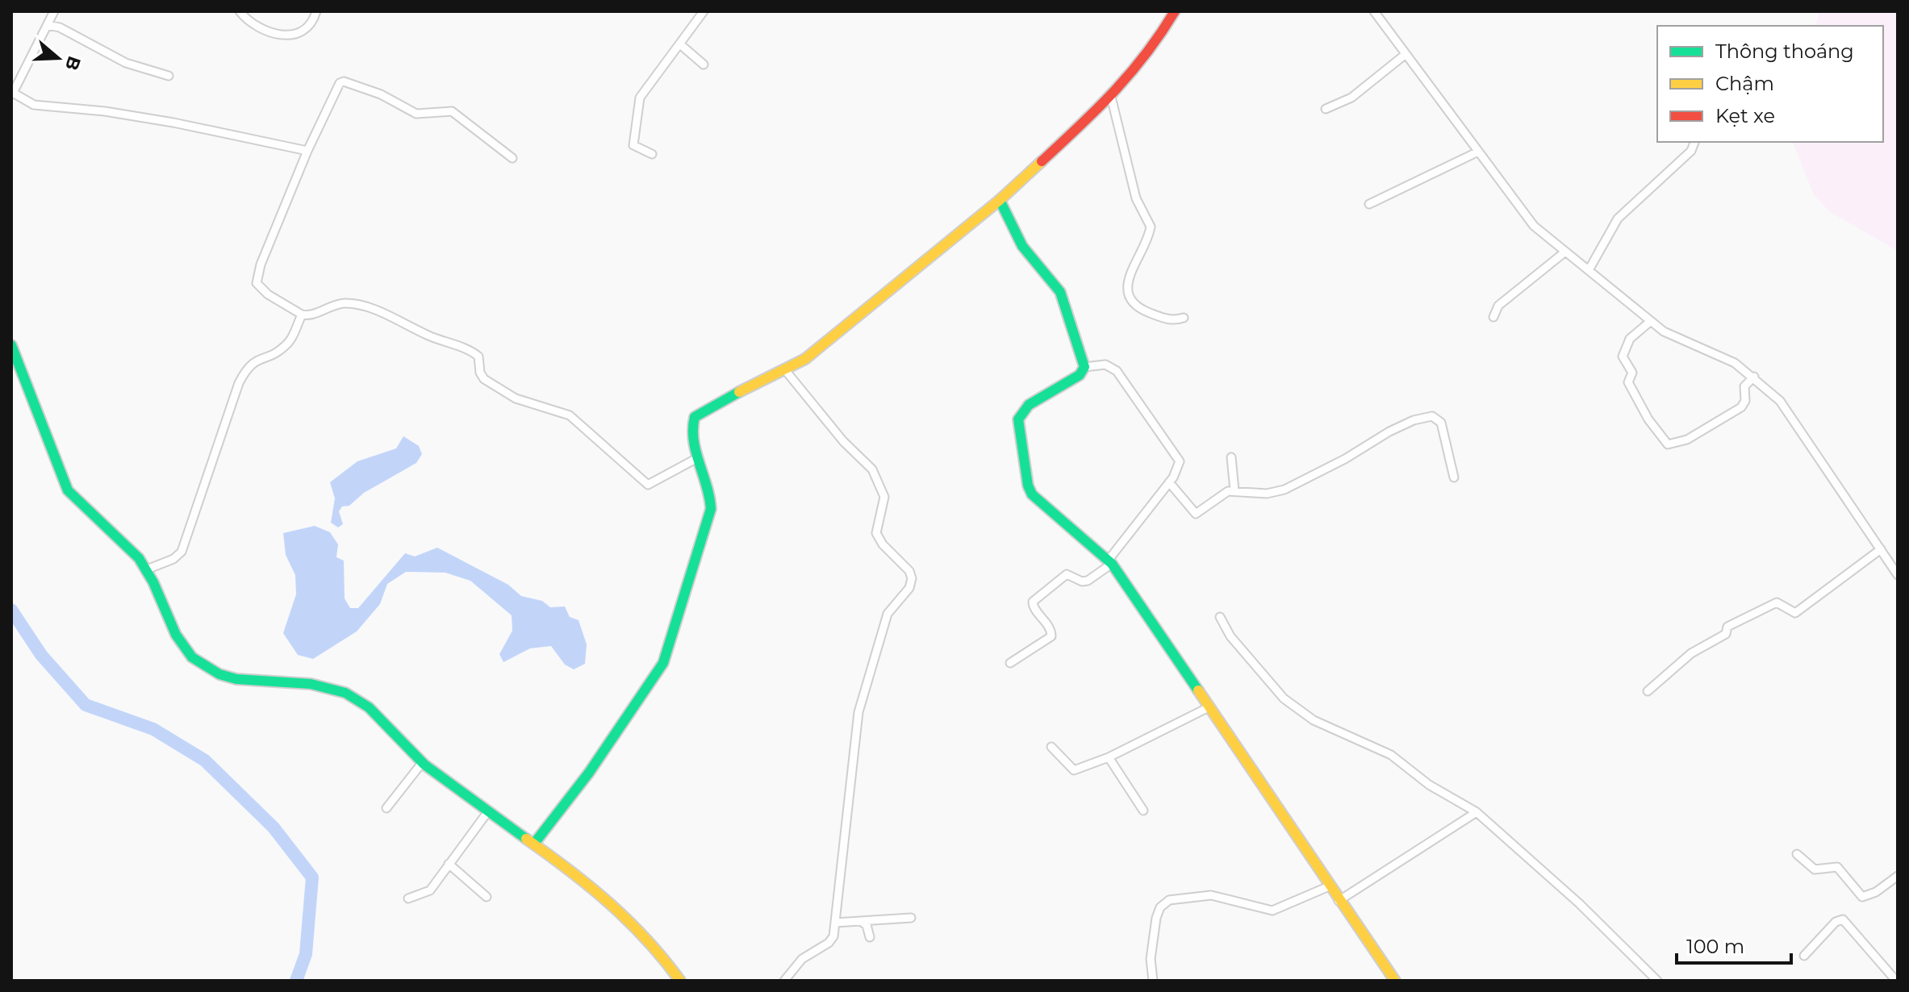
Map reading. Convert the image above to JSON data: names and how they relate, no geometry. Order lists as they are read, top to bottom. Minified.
{"legend":["Thông thoáng","Chậm","Kẹt xe"],"scale_bar":"100 m","north":"right"}
